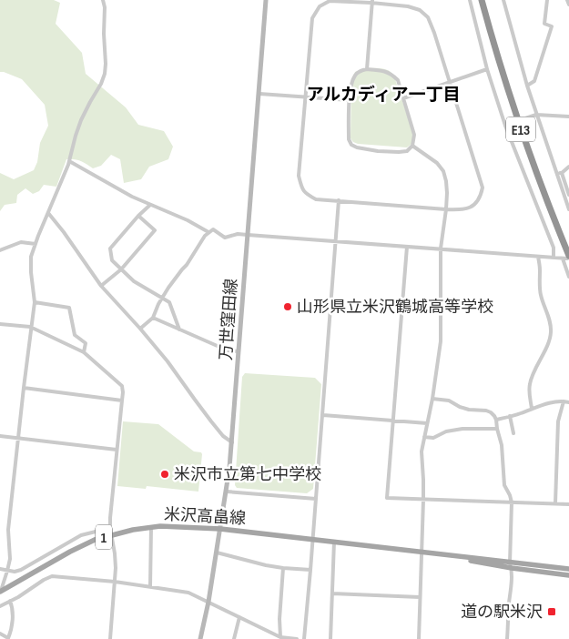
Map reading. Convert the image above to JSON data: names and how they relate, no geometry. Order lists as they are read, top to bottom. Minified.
{"streets":{"highway":["E13"],"main road":["万世窪田線","米沢高畠線","1"]},"crossings":[["万世窪田線","米沢高畠線"]],"districts":["アルカディア一丁目"],"places":{"other":["山形県立米沢鶴城高等学校","米沢市立第七中学校"],"transit":["道の駅米沢"]}}
